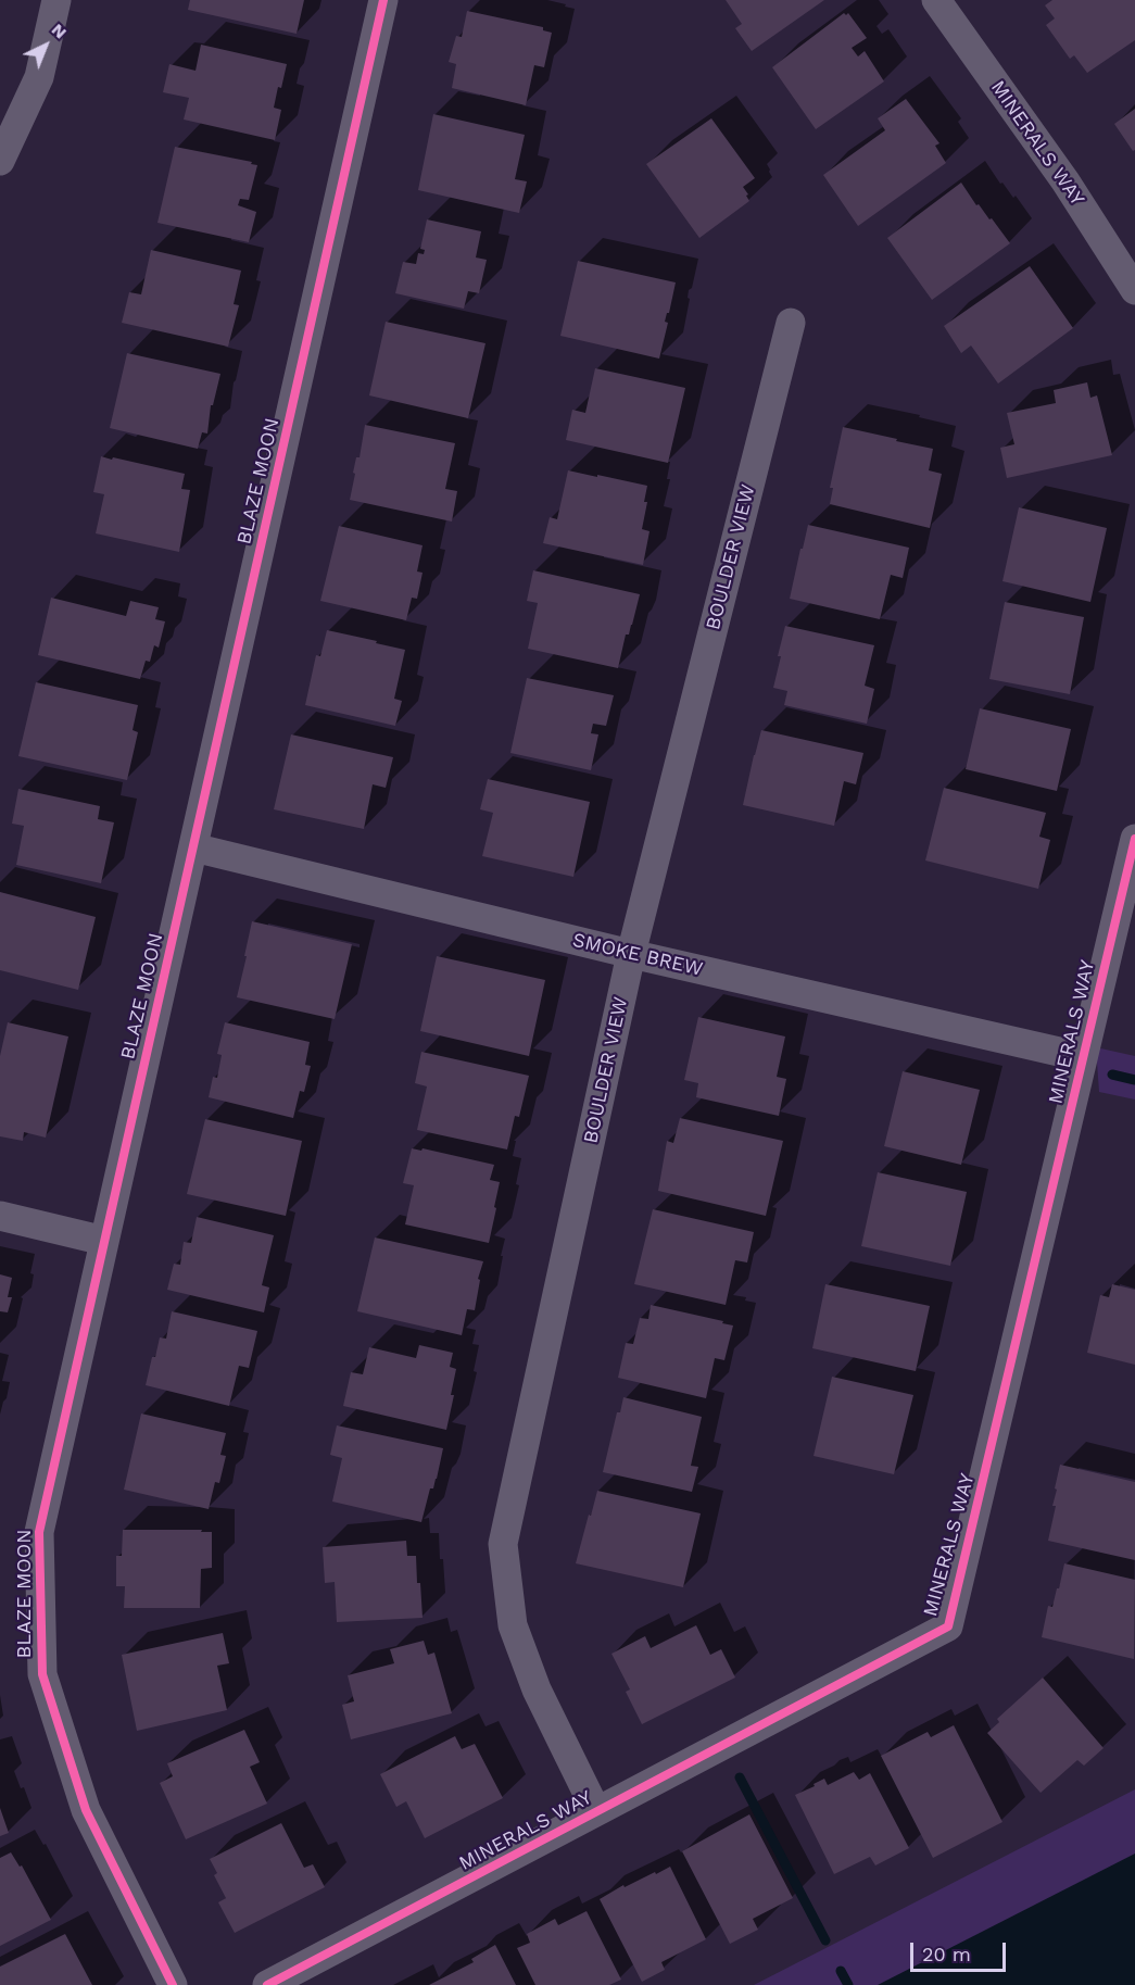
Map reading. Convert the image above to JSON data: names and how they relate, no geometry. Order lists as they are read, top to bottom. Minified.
{"streets":{"street":["MINERALS WAY","BLAZE MOON","BOULDER VIEW","SMOKE BREW"]},"crossings":[["MINERALS WAY","BOULDER VIEW"],["MINERALS WAY","SMOKE BREW"],["BLAZE MOON","SMOKE BREW"],["BOULDER VIEW","SMOKE BREW"]],"scale_bar":"20 m","north":"top right"}
